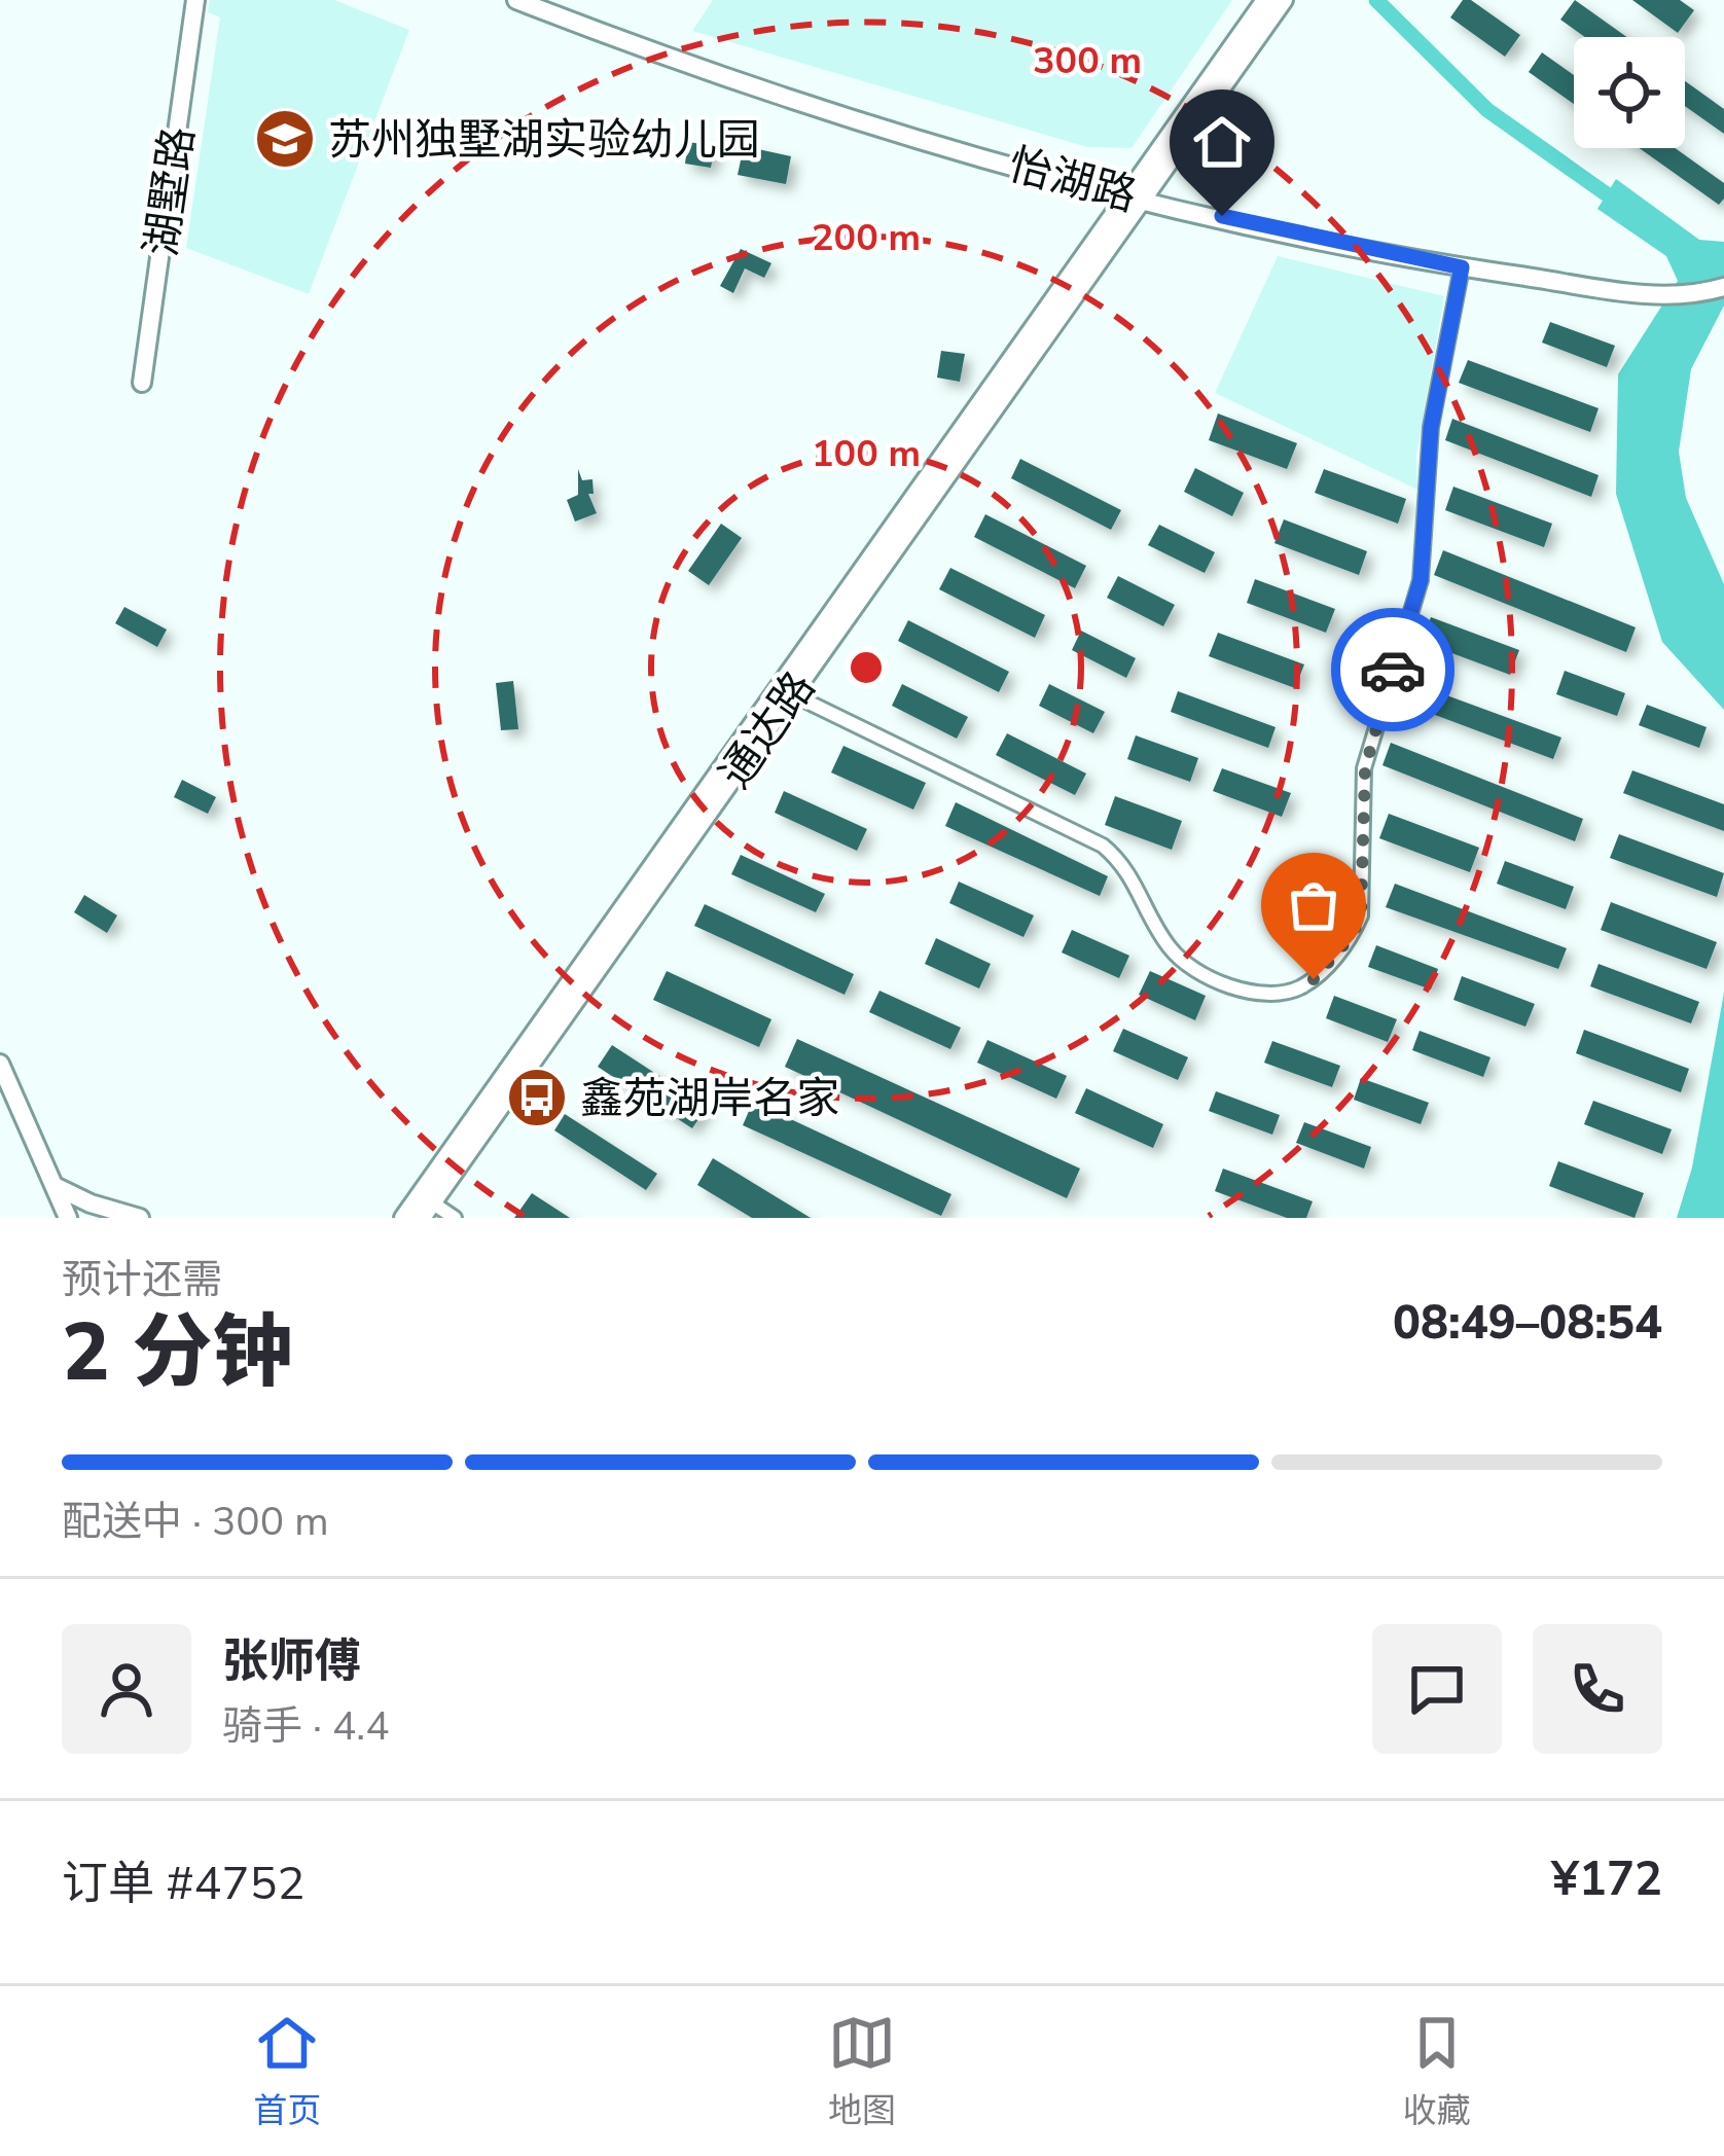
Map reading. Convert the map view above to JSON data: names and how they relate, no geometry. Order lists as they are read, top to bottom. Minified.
{"streets":{"main road":["怡湖路","湖墅路","通达路"]},"crossings":[["怡湖路","通达路"]],"places":{"school or university":["苏州独墅湖实验幼儿园"],"bus stop":["鑫苑湖岸名家"]},"page":{"heading":["2 分钟","预计还需","08:49–08:54"],"panel":["张师傅","骑手 · 4.4","订单 #4752","¥172"],"bar":"配送中 · 300 m","tabs":["首页","地图","收藏"]},"rings":["300 m","200 m","100 m"]}
